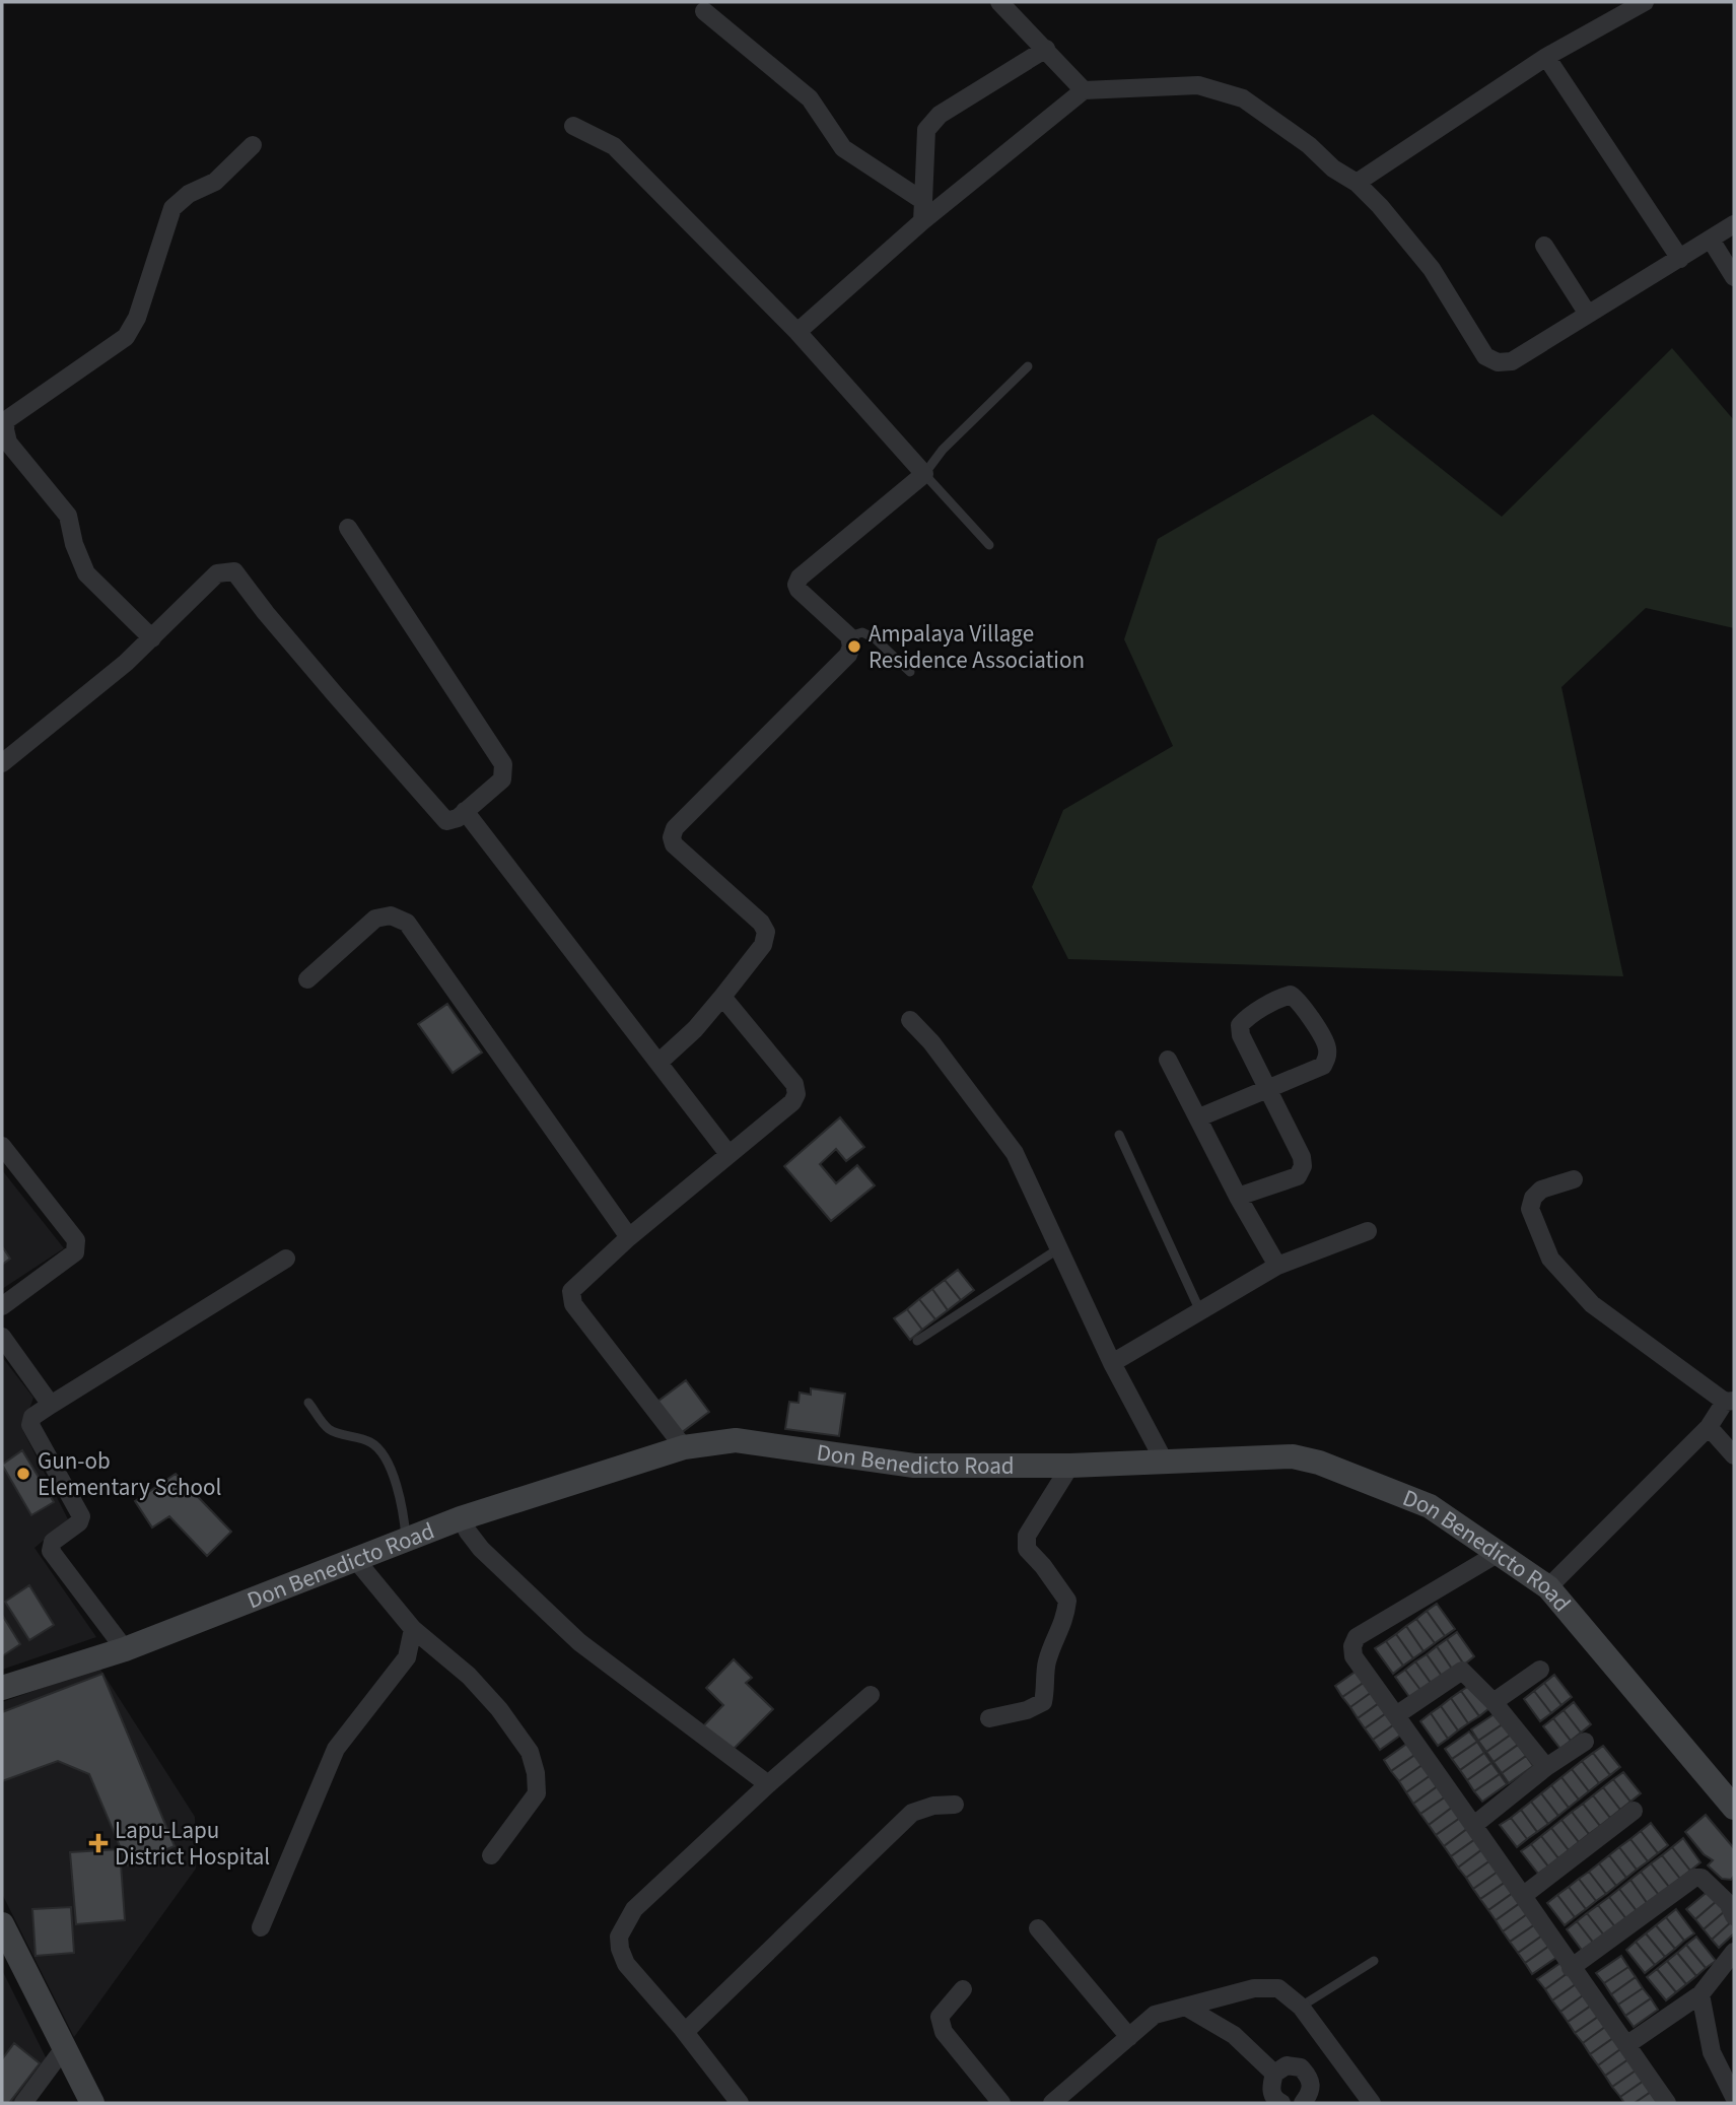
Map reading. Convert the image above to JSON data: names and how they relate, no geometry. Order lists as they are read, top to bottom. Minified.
{"streets":{"street":["Don Benedicto Road"]},"places":{"other":["Ampalaya Village Residence Association","Gun-ob Elementary School"],"health":["Lapu-Lapu District Hospital"]}}
